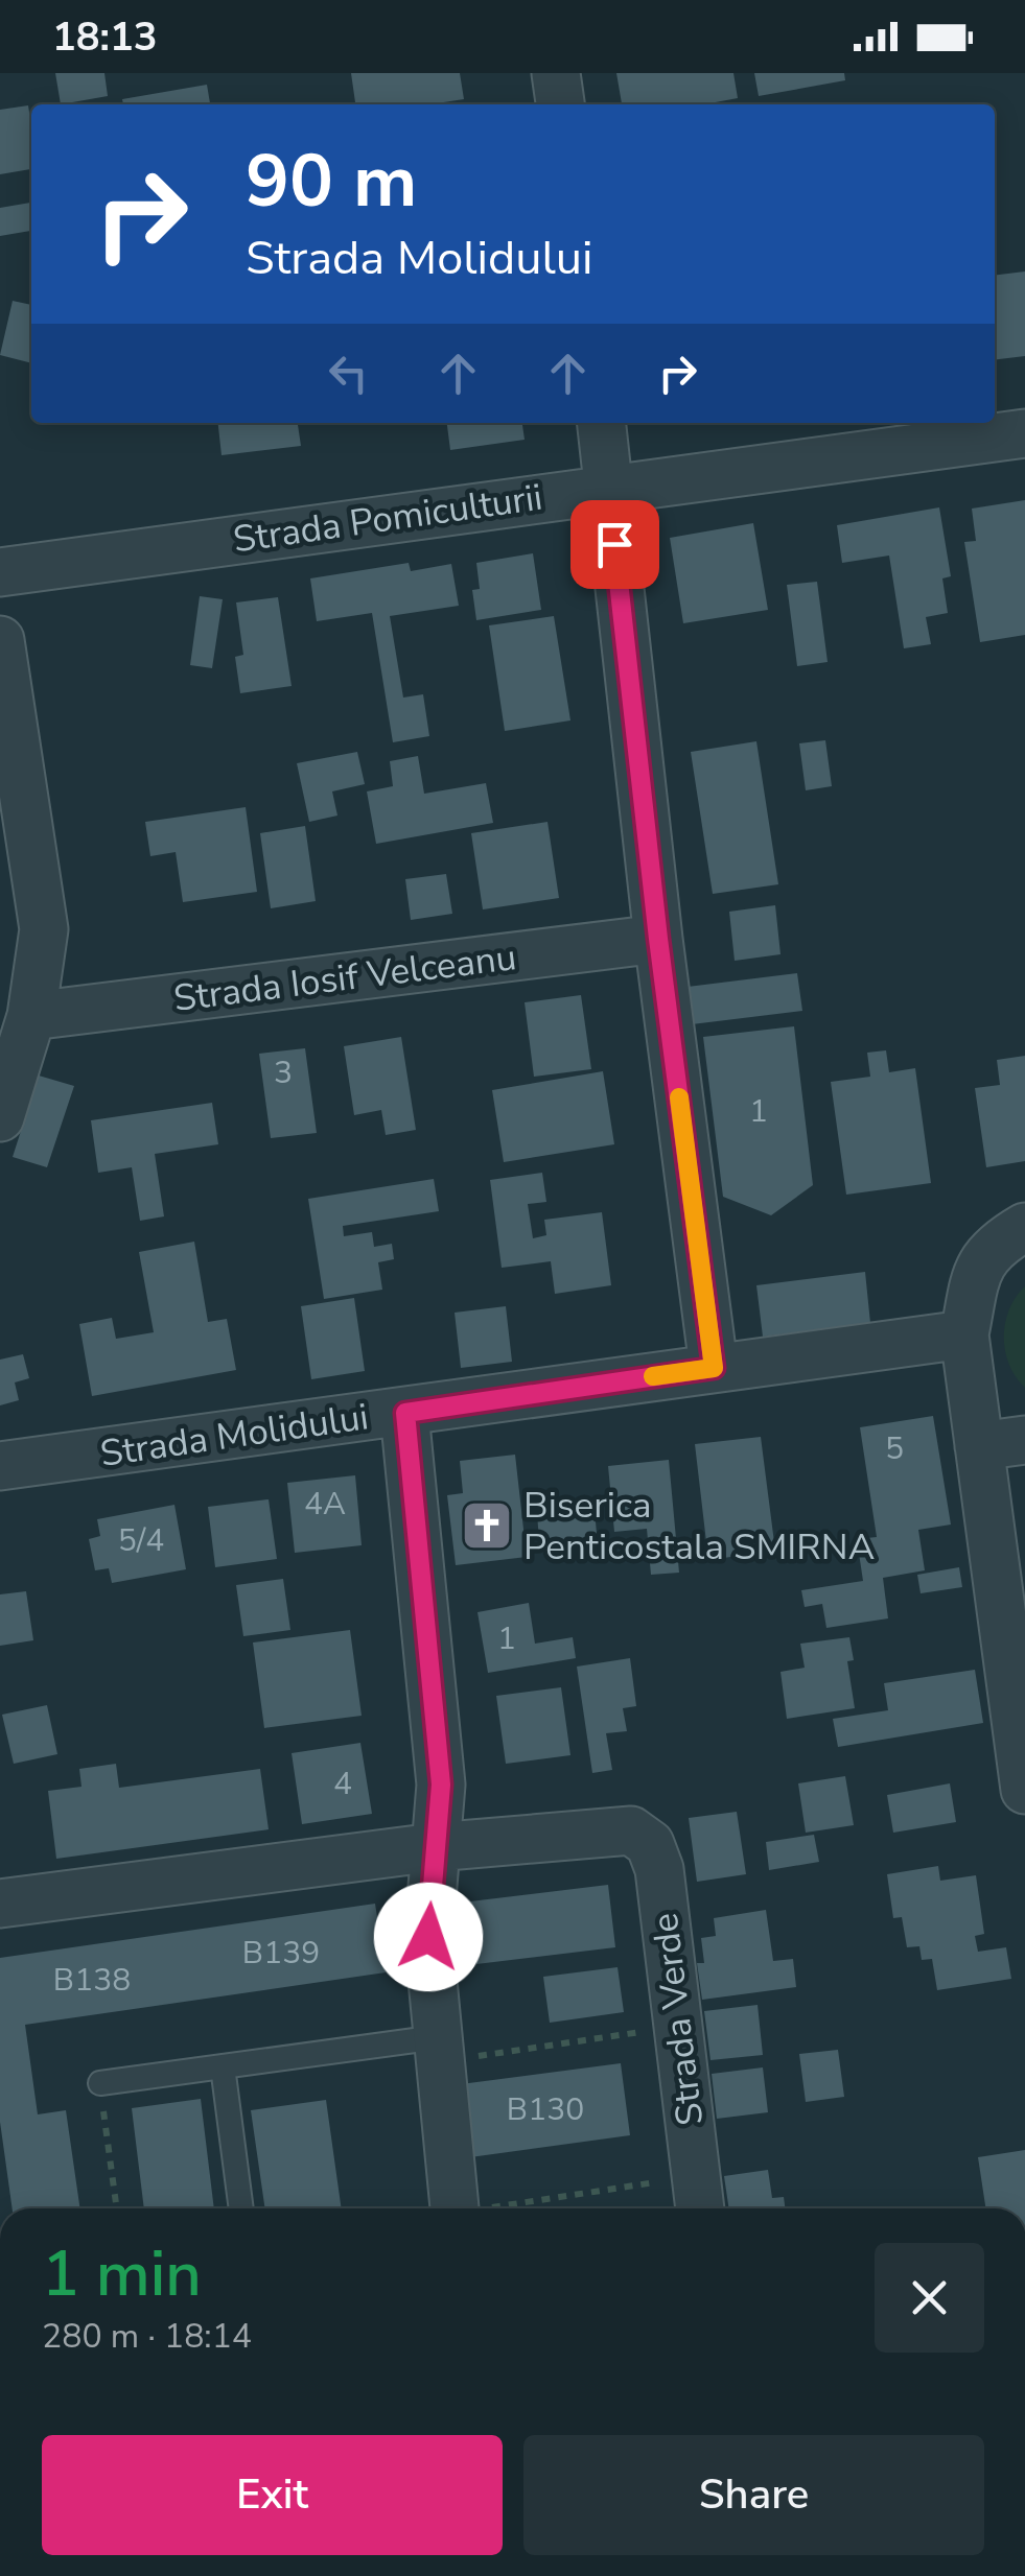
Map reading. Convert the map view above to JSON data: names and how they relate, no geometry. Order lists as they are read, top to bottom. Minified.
{"streets":{"street":["Strada Pomiculturii","Strada Iosif Velceanu","Strada Molidului","Strada Verde"]},"places":{"church":["Biserica Penticostala SMIRNA"]},"house_numbers":["3","1","5","4A","5/4","1","4","B139","B138","B130"],"page":{"status":"18:13","turn":["90 m","Strada Molidului"],"heading":["1 min","280 m · 18:14"],"buttons":["Exit","Share"]}}
